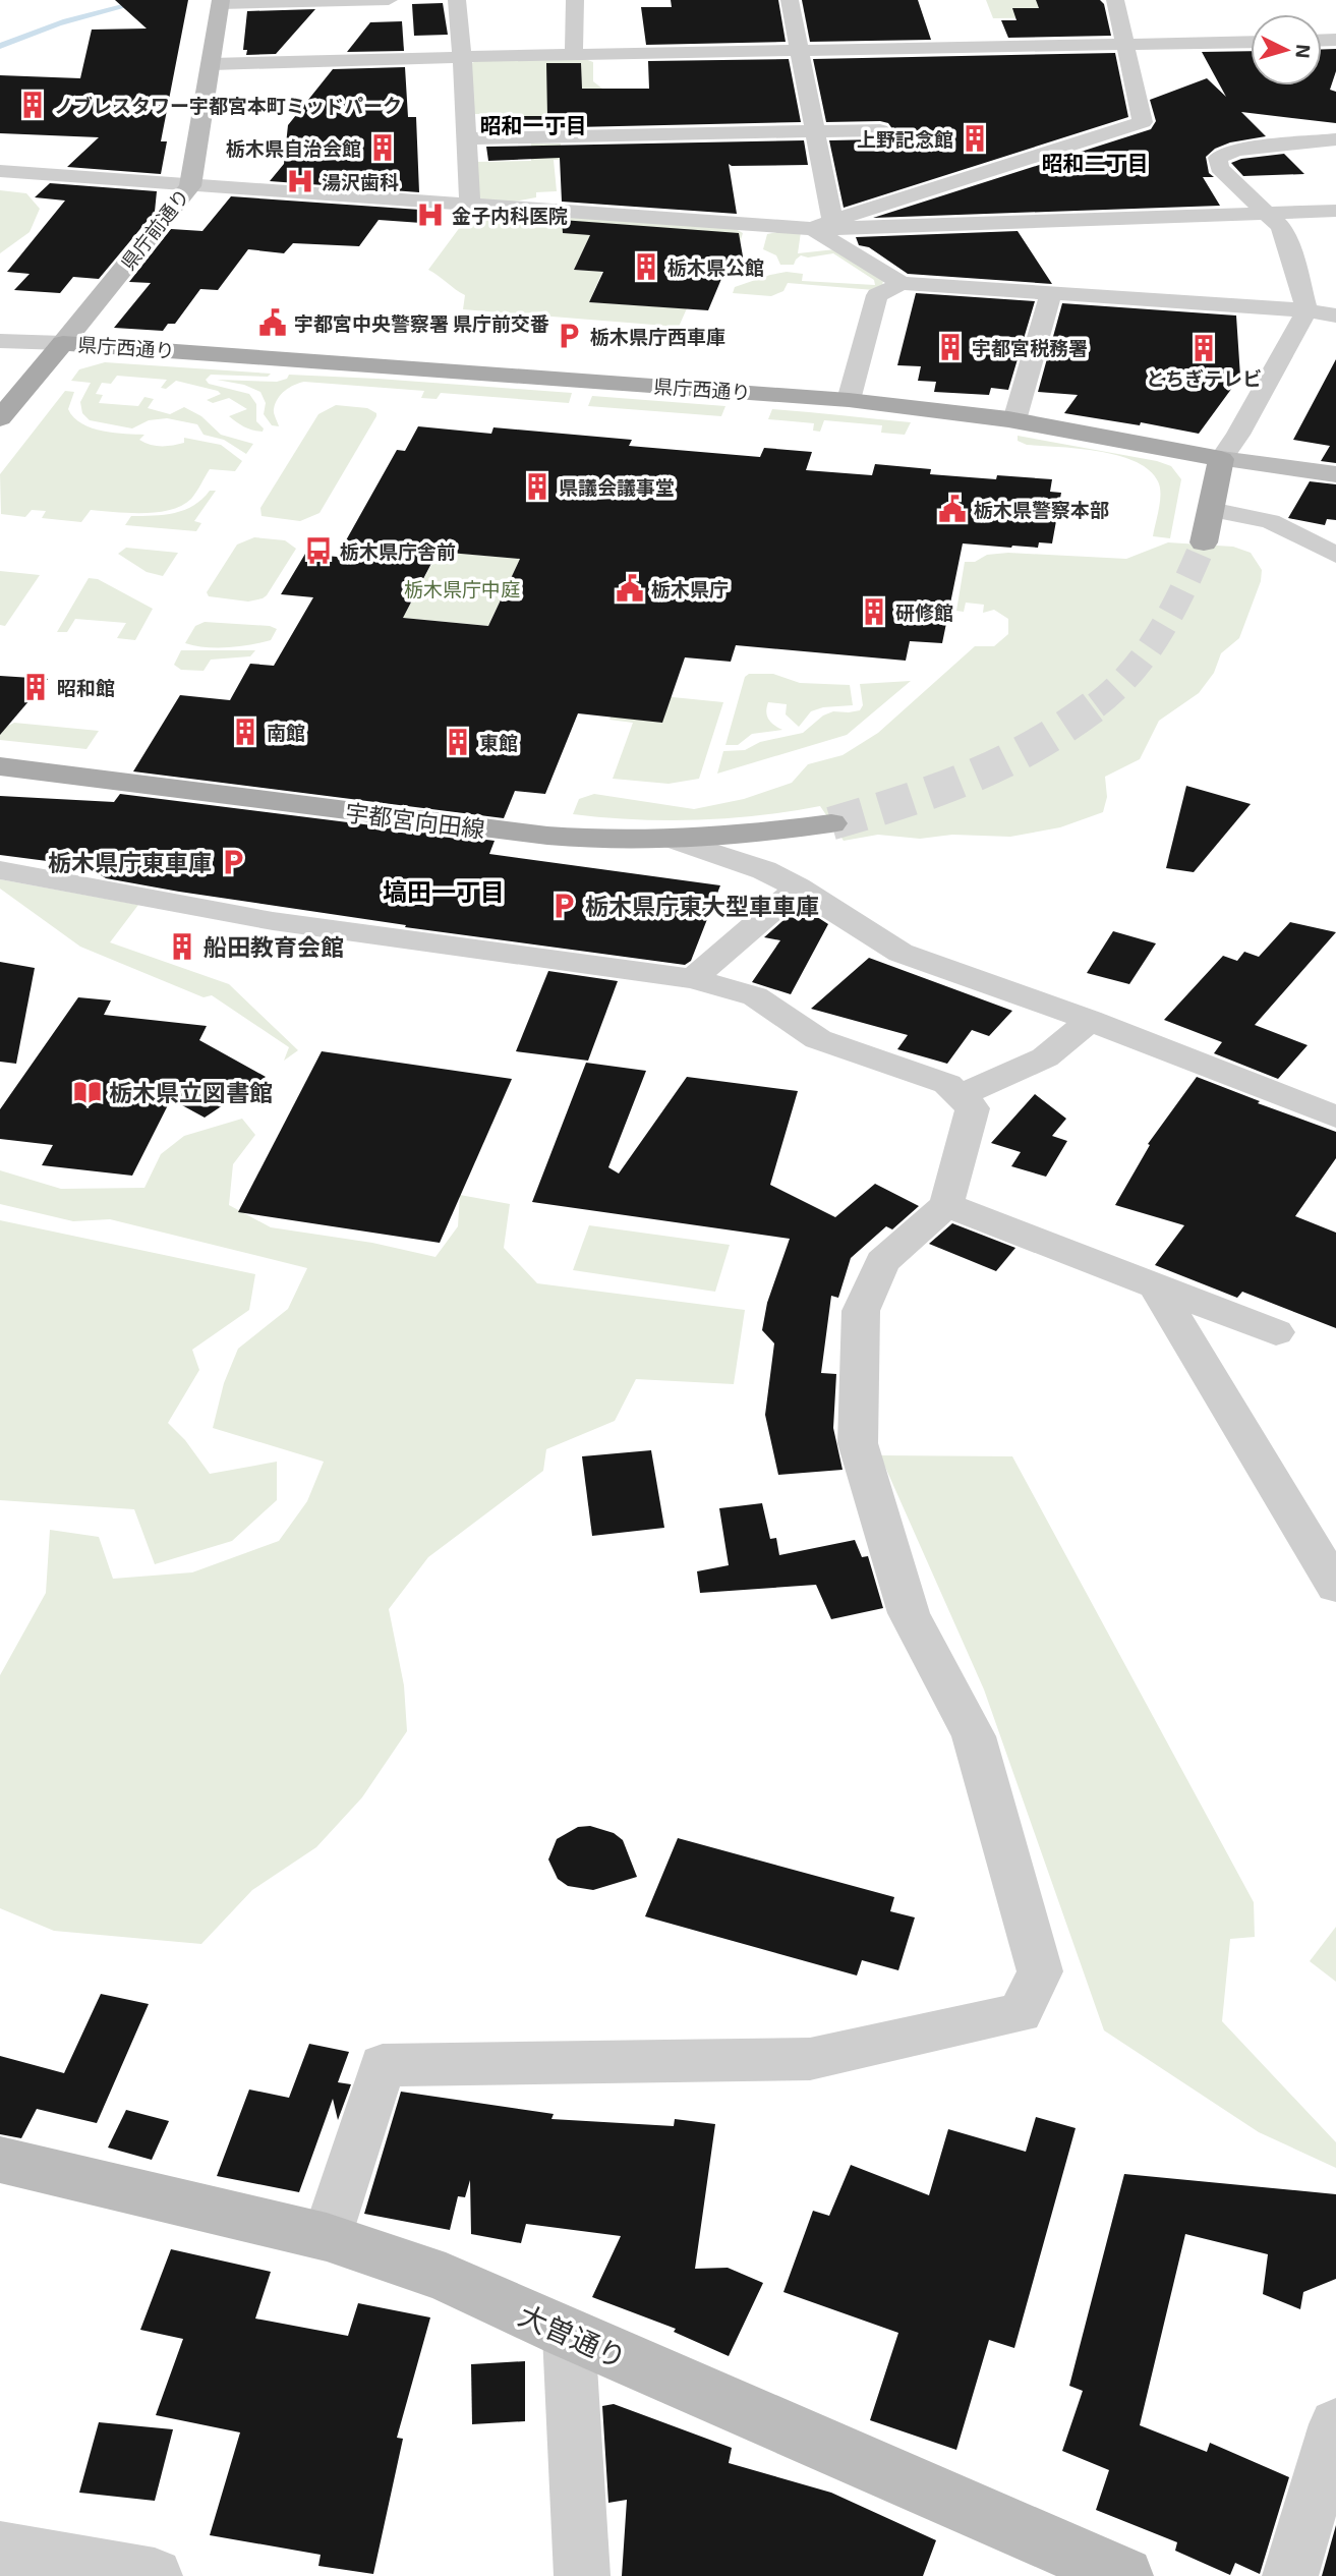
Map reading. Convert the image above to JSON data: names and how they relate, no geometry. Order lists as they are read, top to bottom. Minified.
{"streets":{"main road":["県庁前通り","県庁西通り","宇都宮向田線"],"street":["大曽通り"]},"crossings":[["県庁前通り","県庁西通り"]],"districts":["昭和一丁目","昭和二丁目","塙田一丁目"],"parks":["栃木県庁中庭"],"places":{"building":["ノブレスタワー宇都宮本町ミッドパーク","上野記念館","栃木県自治会館","栃木県公館","宇都宮税務署","とちぎテレビ","県議会議事堂","研修館","昭和館","南館","東館","船田教育会館"],"hospital":["湯沢歯科","金子内科医院"],"public building":["宇都宮中央警察署 県庁前交番","栃木県警察本部","栃木県庁"],"parking":["栃木県庁西車庫","栃木県庁東車庫","栃木県庁東大型車車庫"],"bus stop":["栃木県庁舎前"],"library":["栃木県立図書館"]},"north":"right"}
